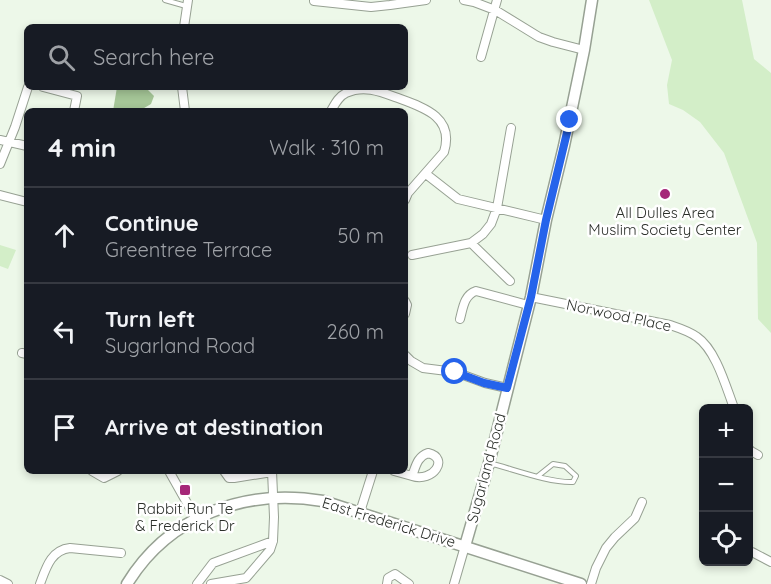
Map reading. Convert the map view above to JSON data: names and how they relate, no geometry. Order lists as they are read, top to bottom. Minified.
{"streets":{"street":["Norwood Place","Sugarland Road","East Frederick Drive"]},"crossings":[["Norwood Place","Sugarland Road"],["Sugarland Road","East Frederick Drive"]],"places":{"other":["All Dulles Area Muslim Society Center"],"transit":["Rabbit Run Te & Frederick Dr"]},"page":{"search":"Search here","heading":["4 min","Walk · 310 m"],"list":[["Continue","Greentree Terrace","50 m"],["Turn left","Sugarland Road","260 m"],"Arrive at destination"],"map_buttons":["+","−"]}}
